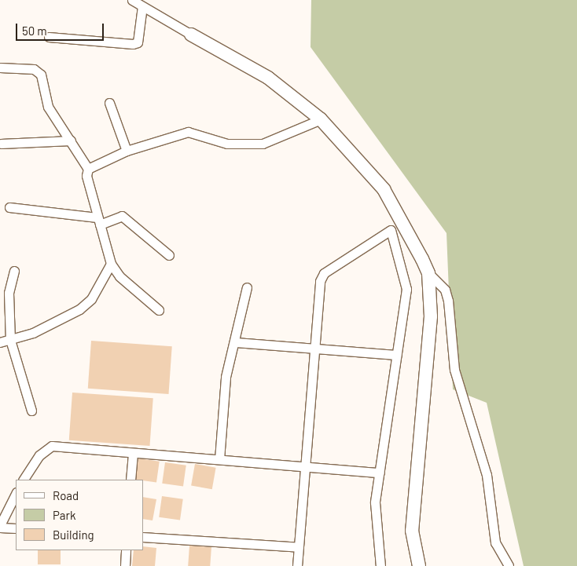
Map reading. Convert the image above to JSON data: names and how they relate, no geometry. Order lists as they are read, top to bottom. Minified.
{"legend":["Road","Park","Building"],"scale_bar":"50 m"}
